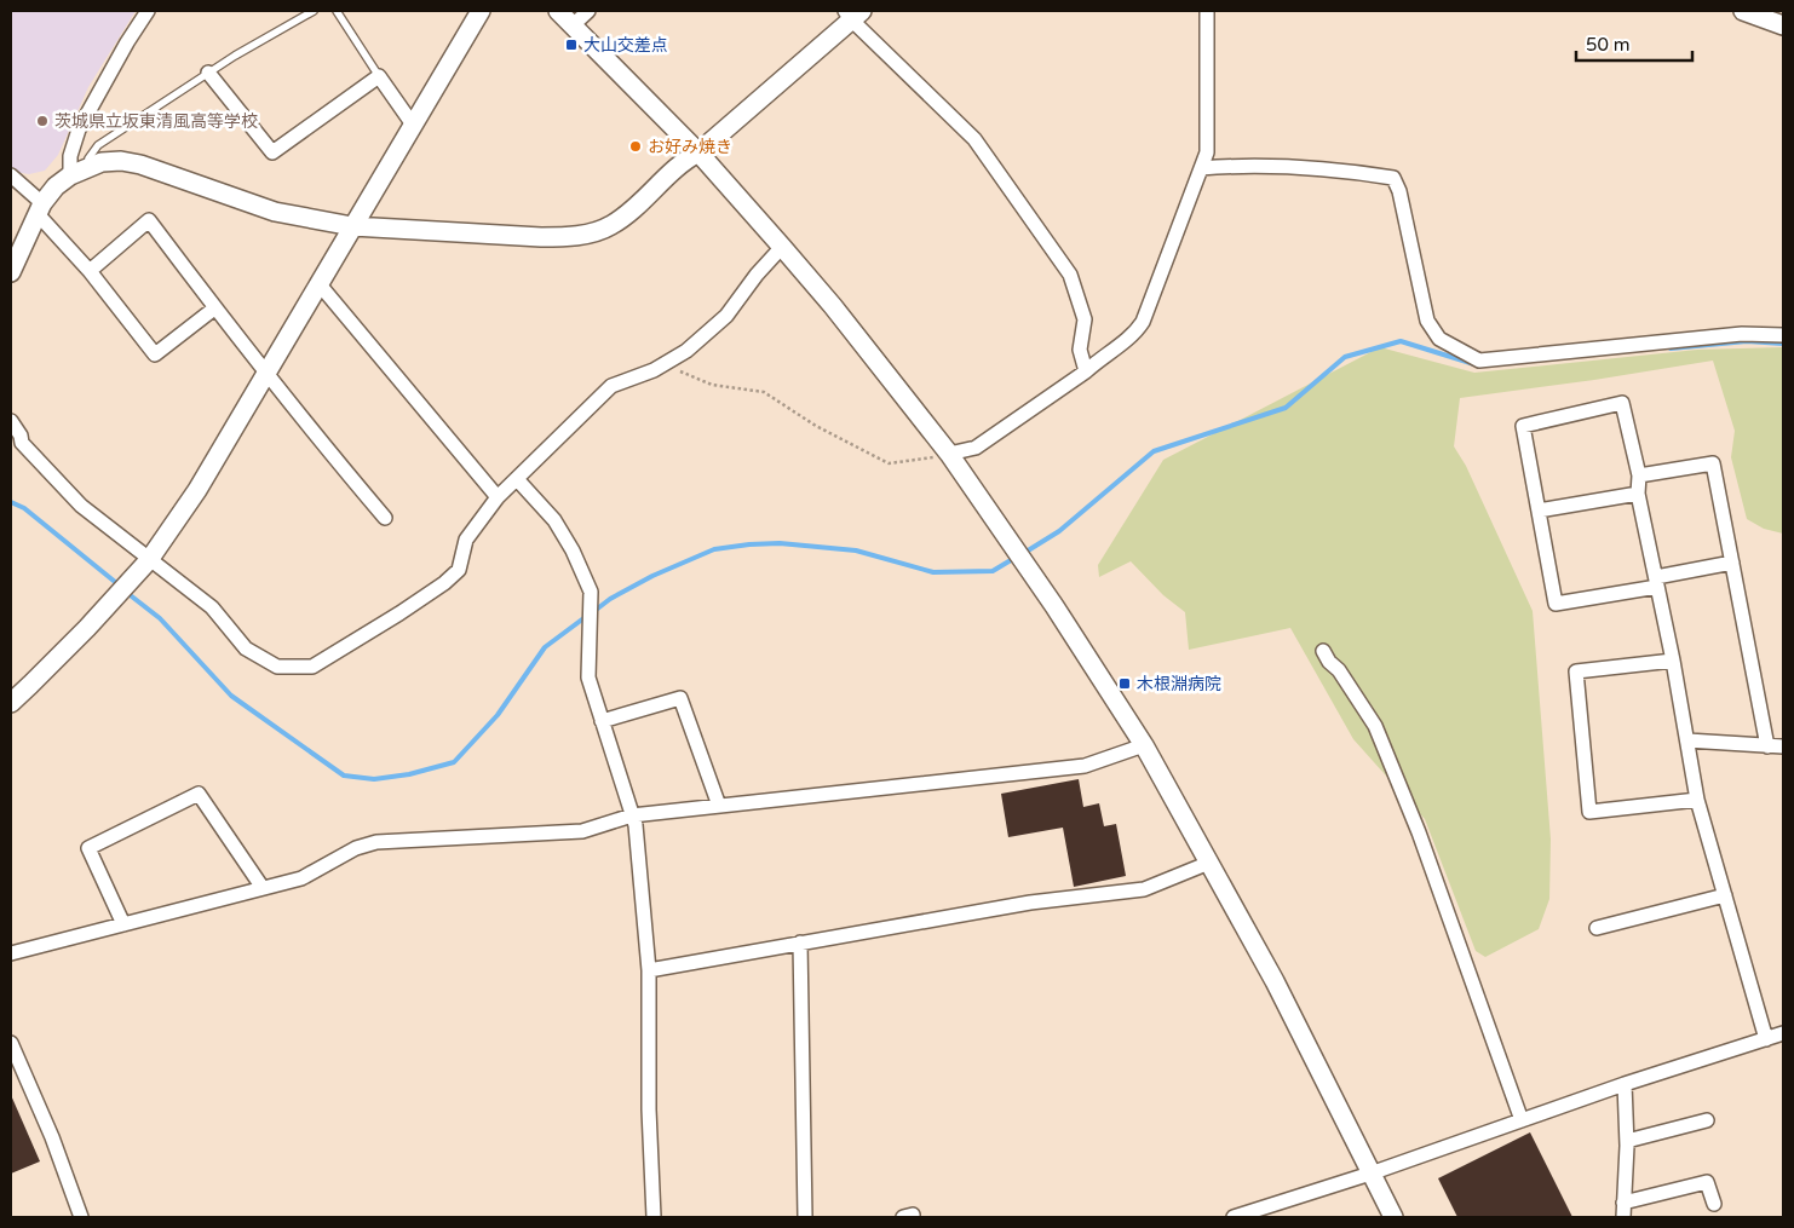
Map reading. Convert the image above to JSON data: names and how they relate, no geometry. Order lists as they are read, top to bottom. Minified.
{"places":{"transit":["大山交差点","木根淵病院"],"other":["茨城県立坂東清風高等学校","お好み焼き"]},"scale_bar":"50 m"}
